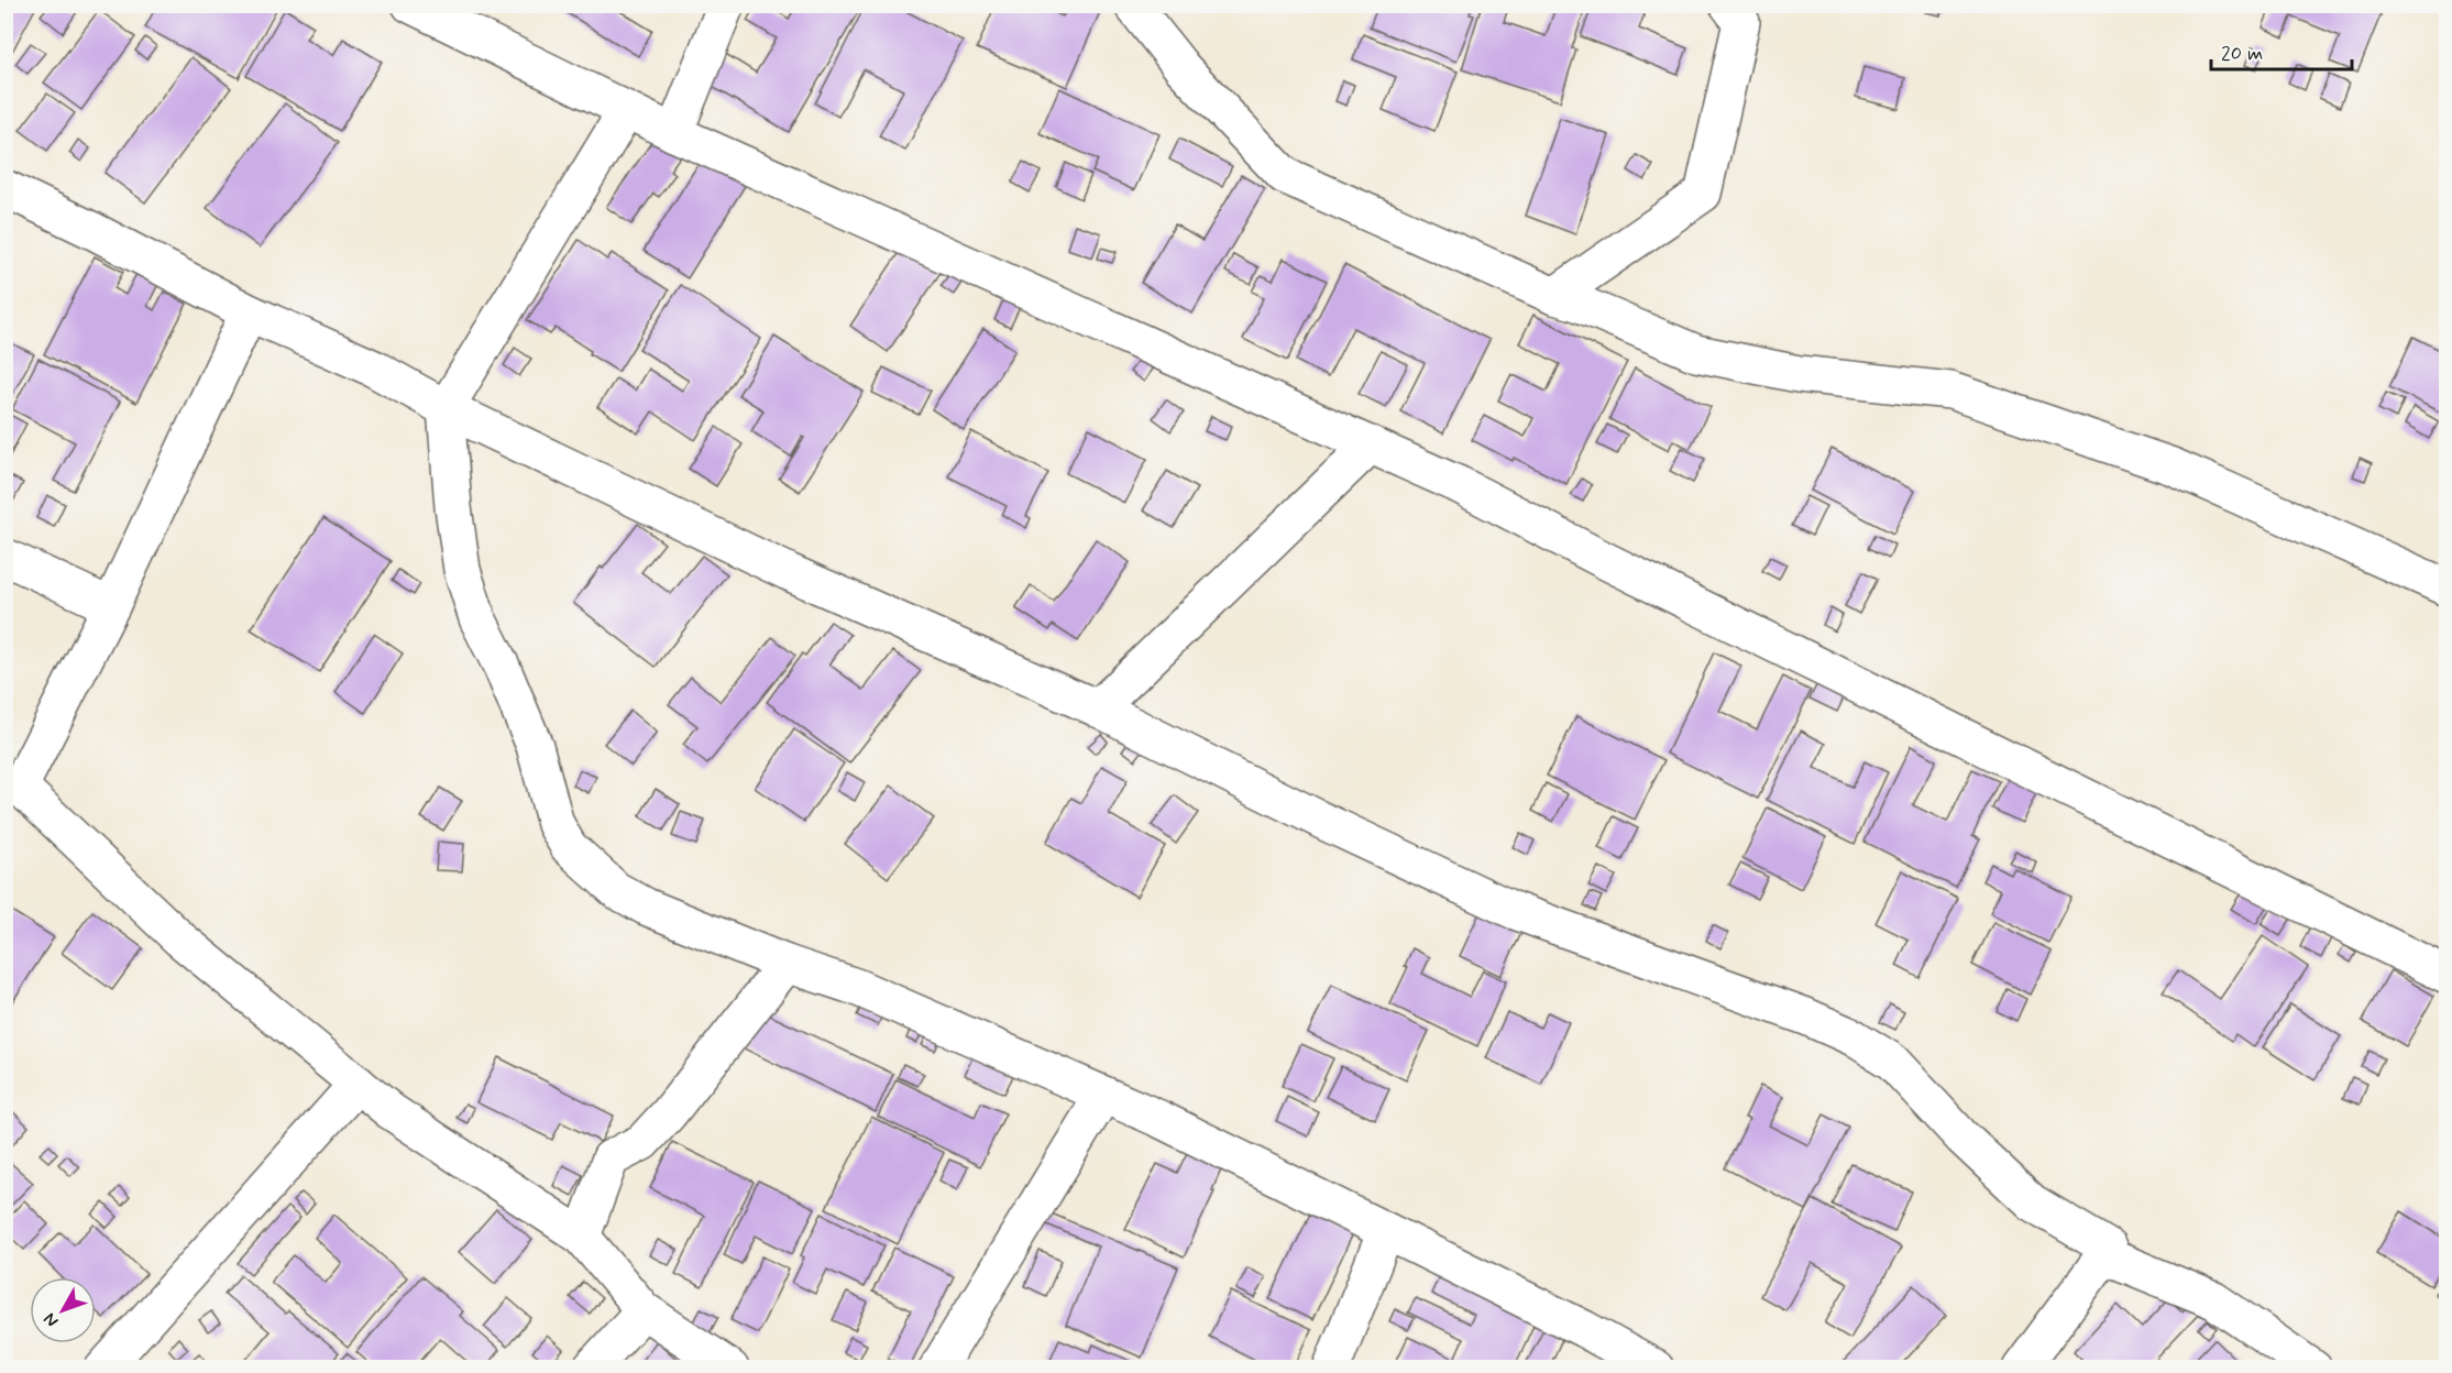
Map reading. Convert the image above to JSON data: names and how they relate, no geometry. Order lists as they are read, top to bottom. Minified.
{"scale_bar":"20 m","north":"bottom left"}
